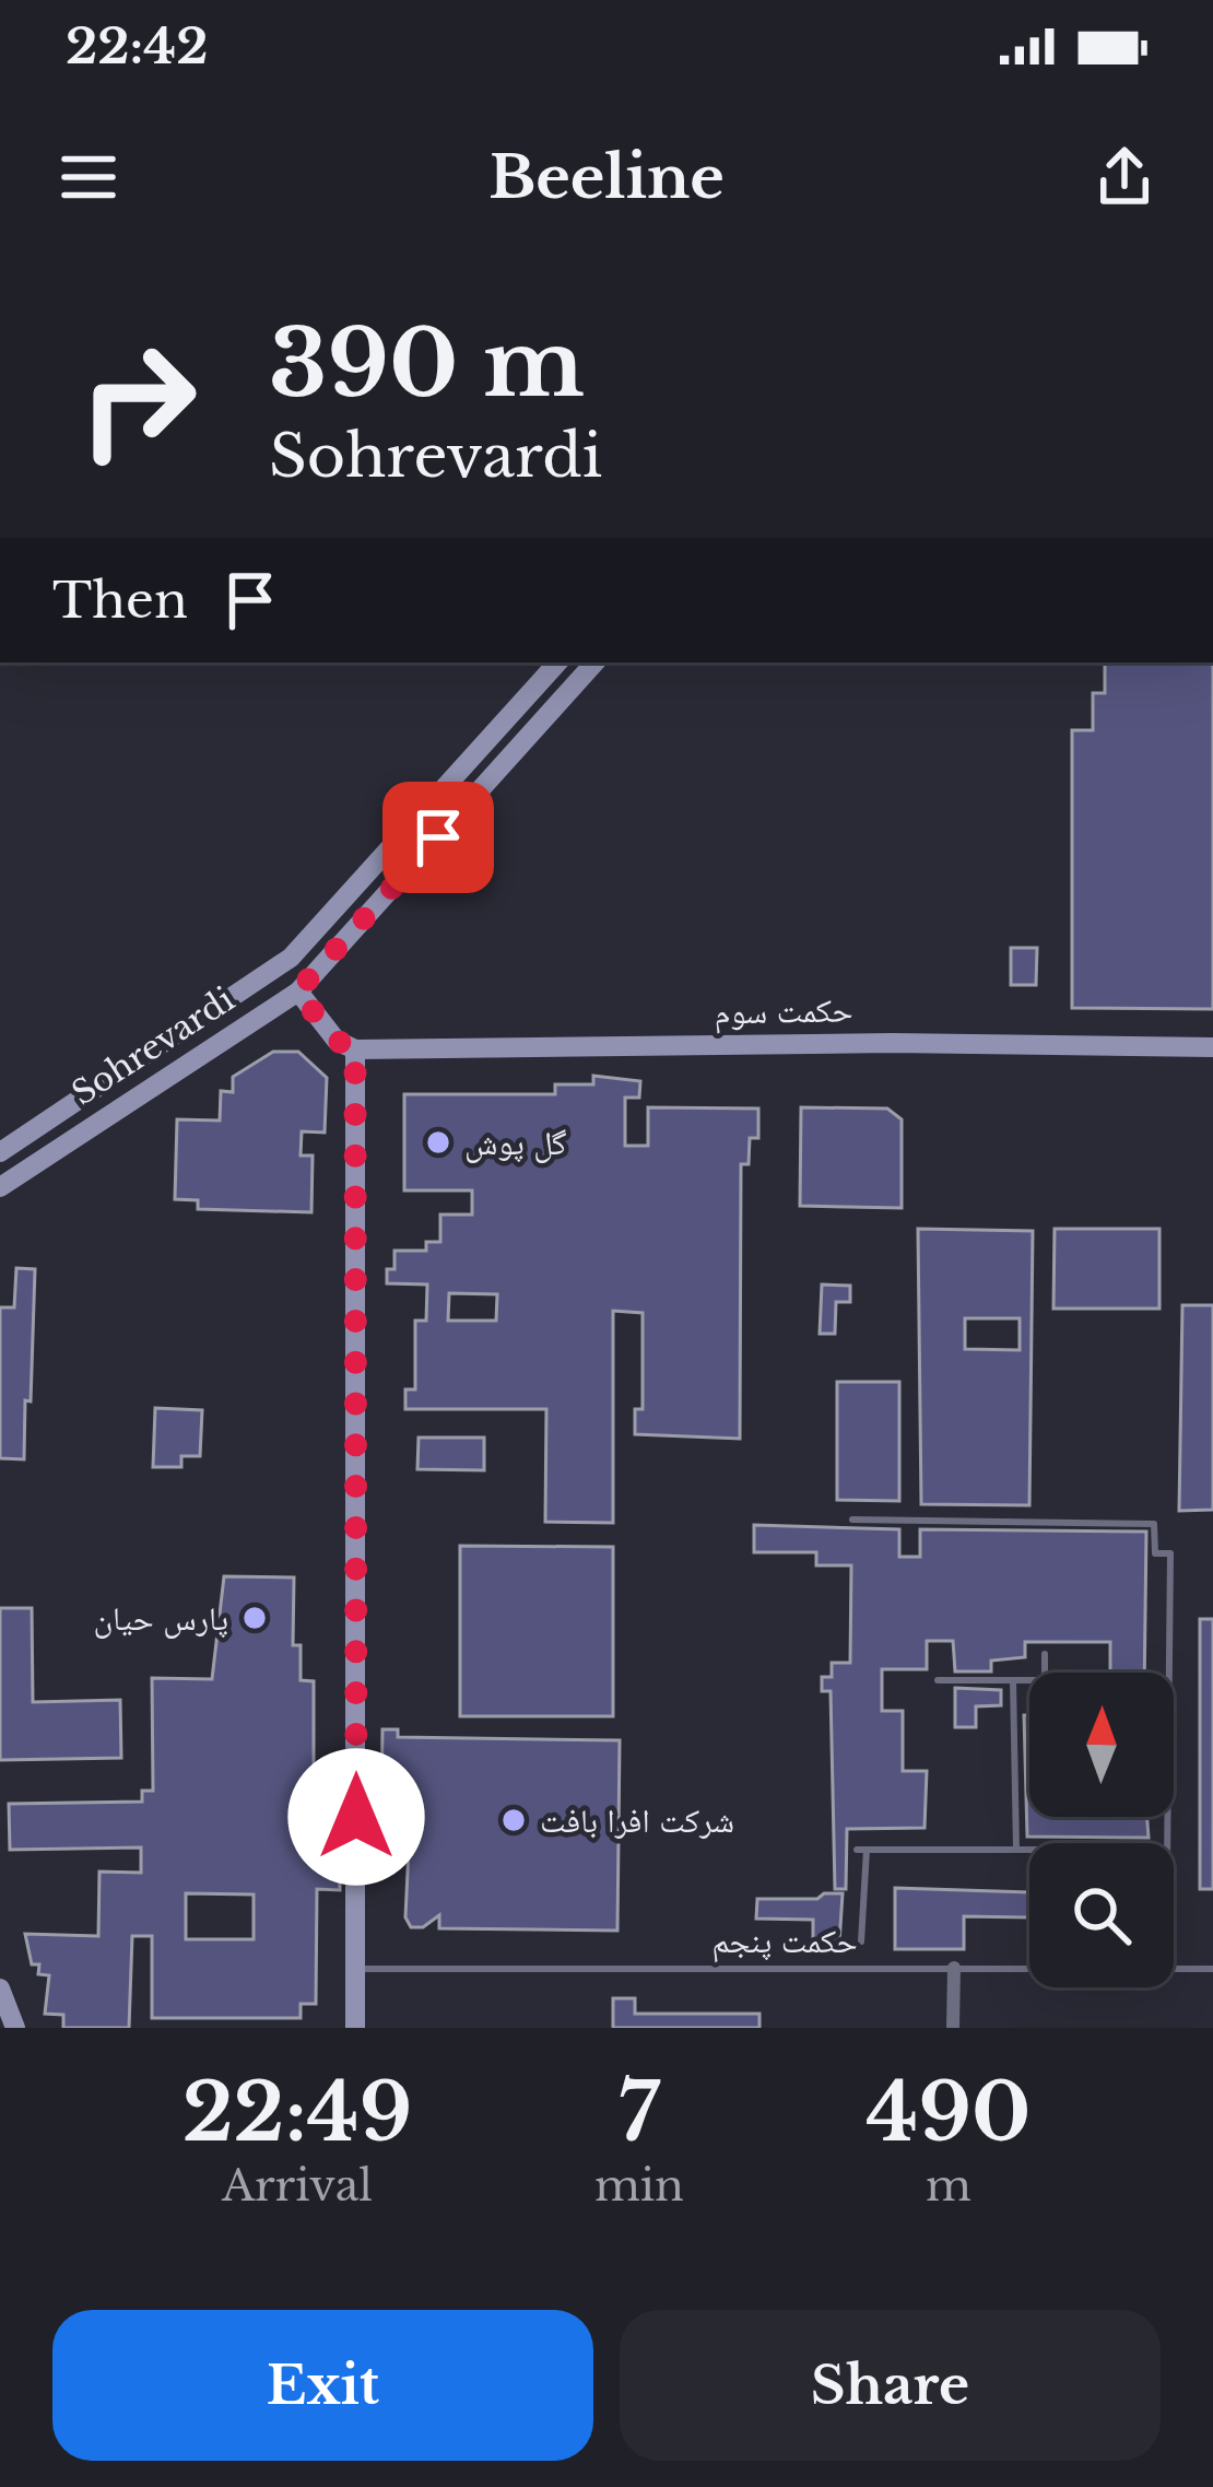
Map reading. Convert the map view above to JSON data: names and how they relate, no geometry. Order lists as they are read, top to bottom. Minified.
{"streets":{"street":["حکمت سوم","Sohrevardi"],"lane":["حکمت پنجم"]},"places":["گل پوش","پارس حیان","شرکت افرا بافت"],"north":"top","page":{"status":"22:42","header":"Beeline","turn":["390 m","Sohrevardi"],"then":"Then","eta":["22:49","Arrival","7","min","490","m"],"buttons":["Exit","Share"]}}
